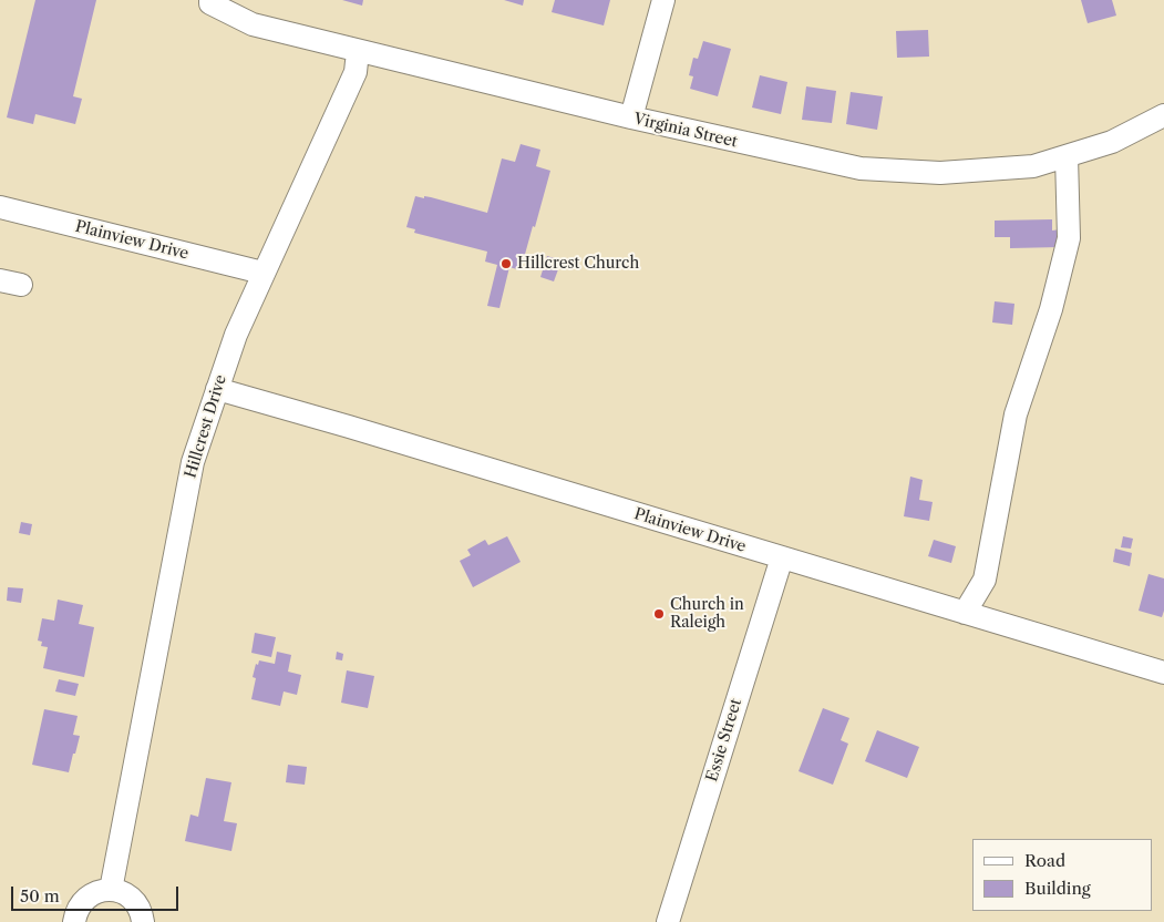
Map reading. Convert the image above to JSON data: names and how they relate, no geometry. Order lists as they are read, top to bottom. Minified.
{"streets":{"street":["Virginia Street","Plainview Drive","Hillcrest Drive","Essie Street"]},"crossings":[["Virginia Street","Hillcrest Drive"],["Plainview Drive","Hillcrest Drive"],["Plainview Drive","Essie Street"]],"places":["Hillcrest Church","Church in Raleigh"],"legend":["Road","Building"],"scale_bar":"50 m"}
